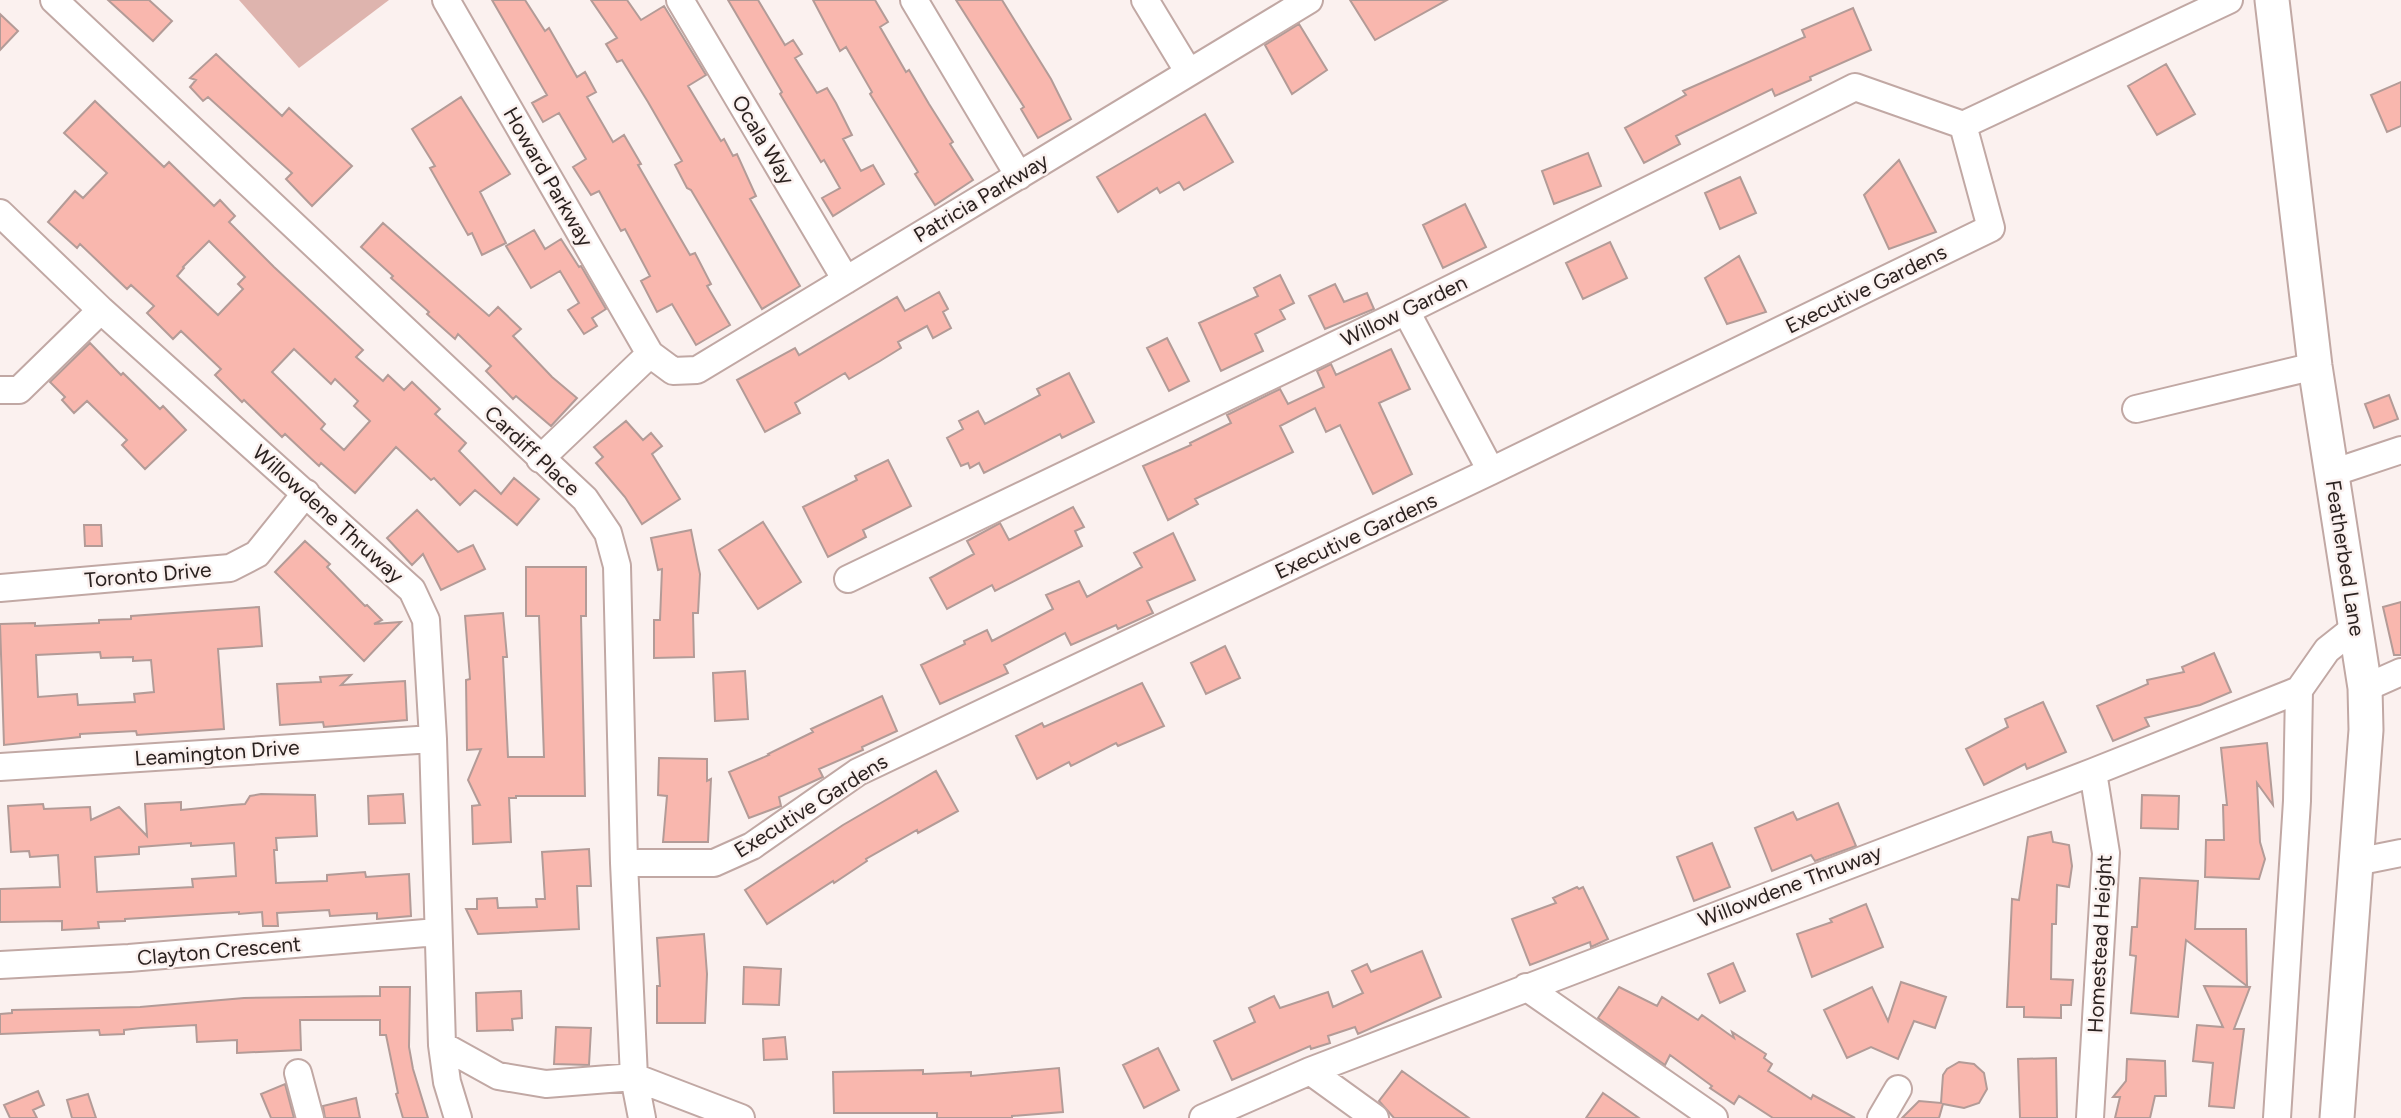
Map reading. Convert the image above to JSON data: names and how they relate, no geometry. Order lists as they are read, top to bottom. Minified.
{"streets":{"main road":["Featherbed Lane"],"street":["Ocala Way","Howard Parkway","Patricia Parkway","Executive Gardens","Willow Garden","Cardiff Place","Willowdene Thruway","Toronto Drive","Leamington Drive","Homestead Height","Clayton Crescent"]},"crossings":[["Ocala Way","Patricia Parkway"],["Howard Parkway","Patricia Parkway"],["Executive Gardens","Willow Garden"],["Executive Gardens","Cardiff Place"],["Willowdene Thruway","Toronto Drive"],["Willowdene Thruway","Leamington Drive"],["Willowdene Thruway","Homestead Height"],["Willowdene Thruway","Clayton Crescent"]]}
